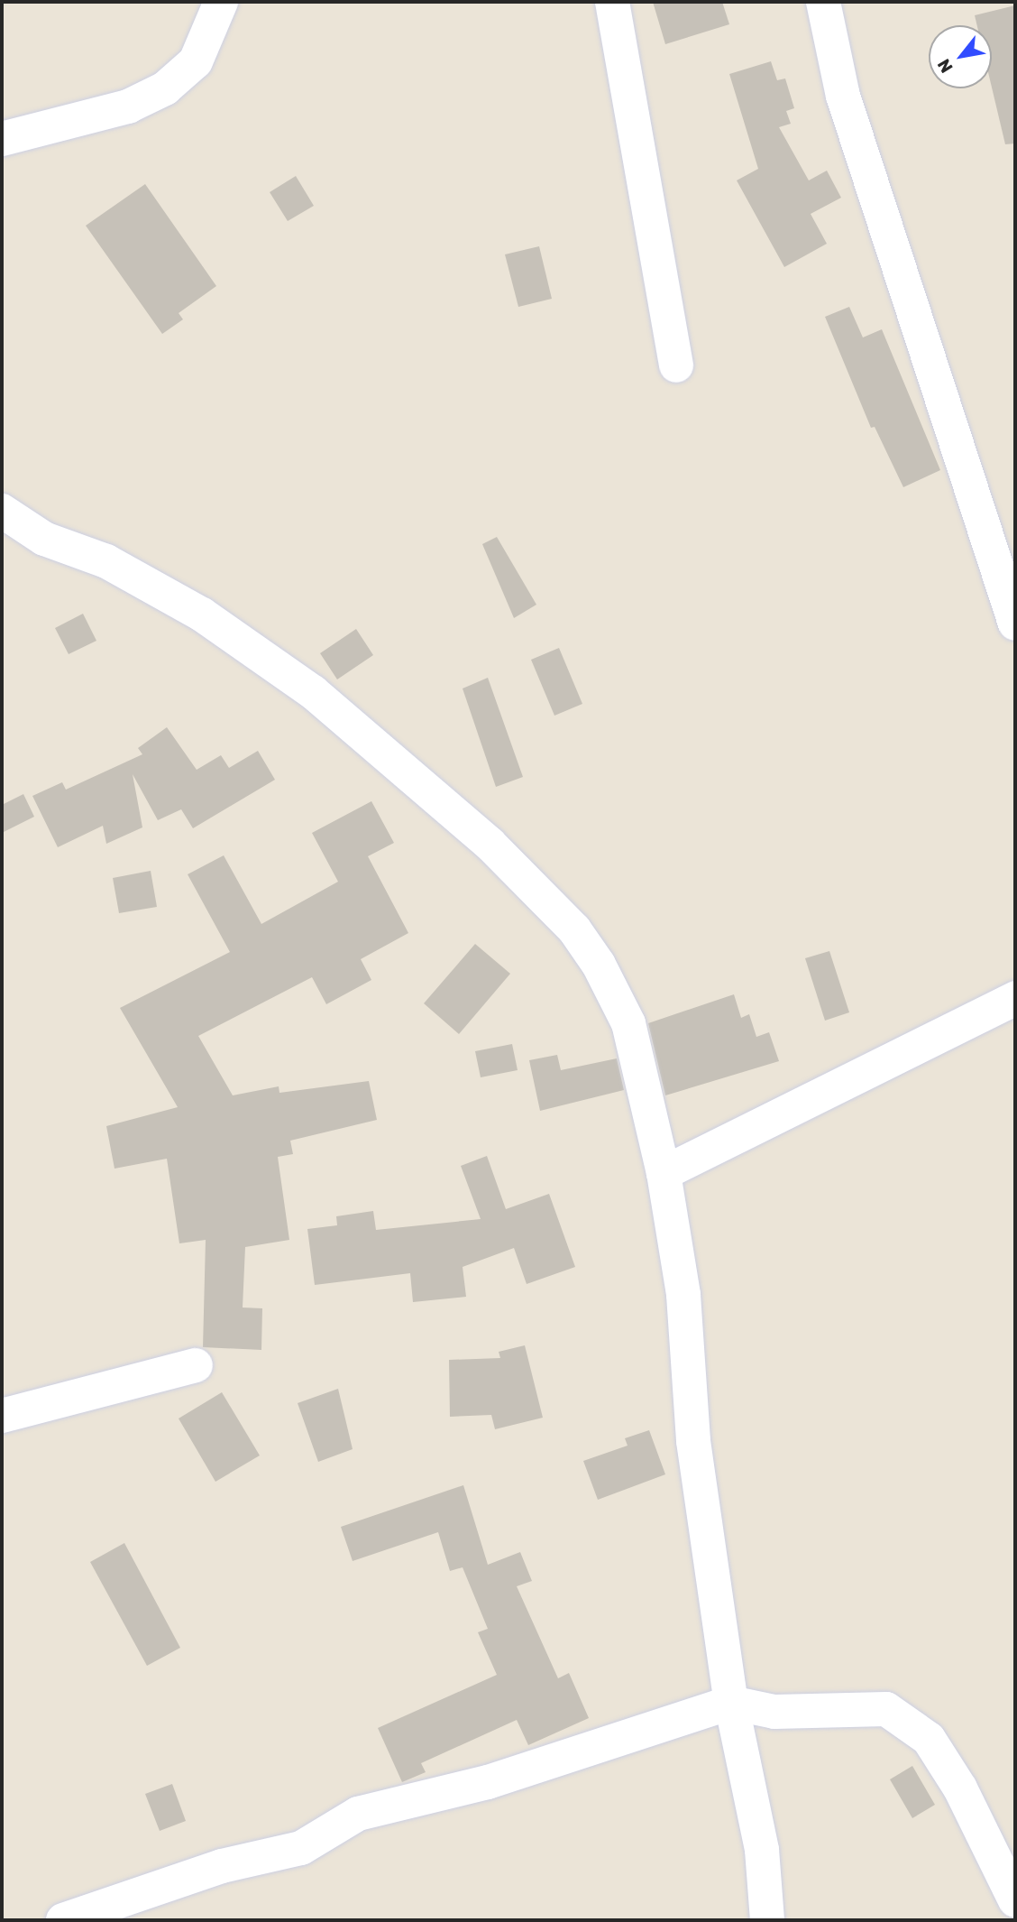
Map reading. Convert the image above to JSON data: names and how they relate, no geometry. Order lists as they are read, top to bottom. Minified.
{"north":"bottom left"}
